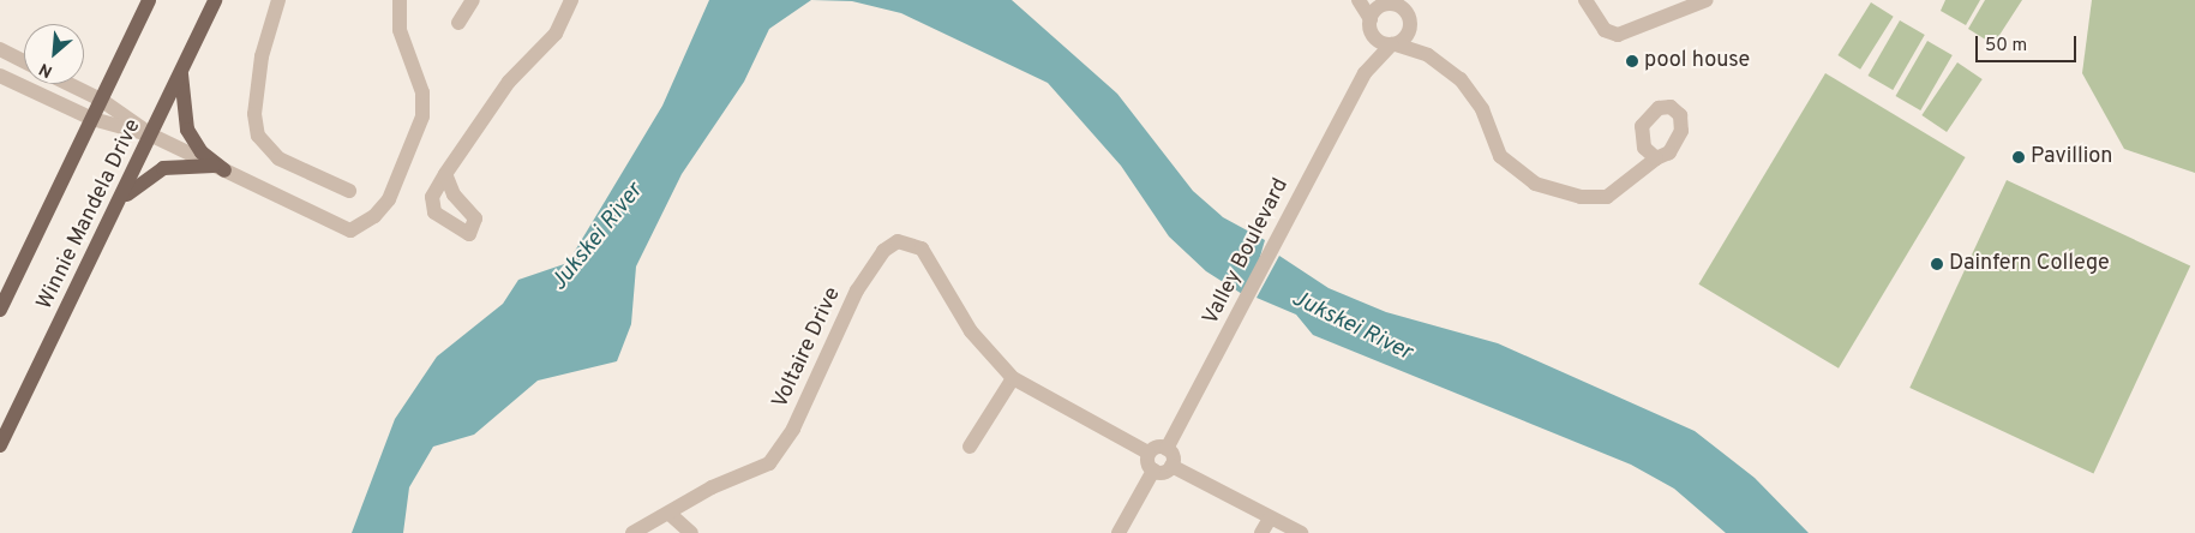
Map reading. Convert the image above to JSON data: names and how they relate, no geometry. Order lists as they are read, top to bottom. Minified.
{"streets":{"main road":["Winnie Mandela Drive"],"street":["Valley Boulevard","Voltaire Drive"]},"water":["Jukskei River"],"places":["pool house","Pavillion","Dainfern College"],"scale_bar":"50 m","north":"bottom left"}
